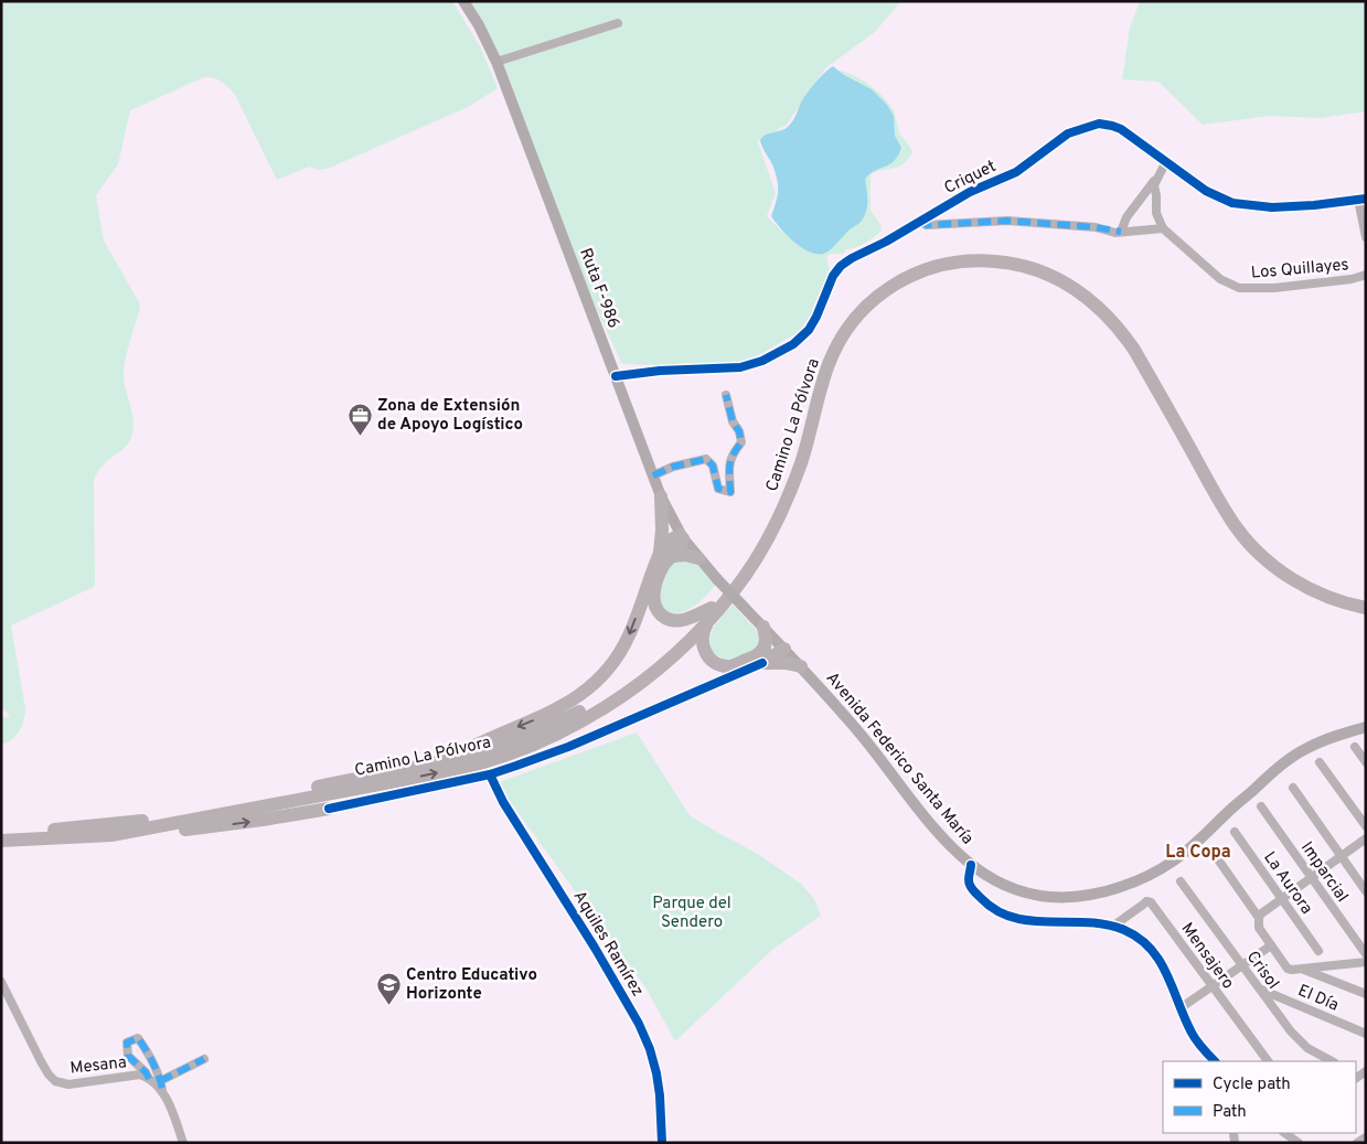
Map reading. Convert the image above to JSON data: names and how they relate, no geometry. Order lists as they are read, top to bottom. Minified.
{"streets":{"highway":["Camino La Pólvora"],"main road":["Ruta F-986","Avenida Federico Santa María"],"street":["Criquet","Los Quillayes","Imparcial","La Aurora","Aquiles Ramírez","Mensajero","Crisol","El Día","Mesana"]},"crossings":[["Criquet","Ruta F-986"],["Ruta F-986","Avenida Federico Santa María"],["Crisol","El Día"]],"districts":["La Copa"],"parks":["Parque del Sendero"],"places":{"office":["Zona de Extensión de Apoyo Logístico"],"school or university":["Centro Educativo Horizonte"]},"legend":["Cycle path","Path"]}
